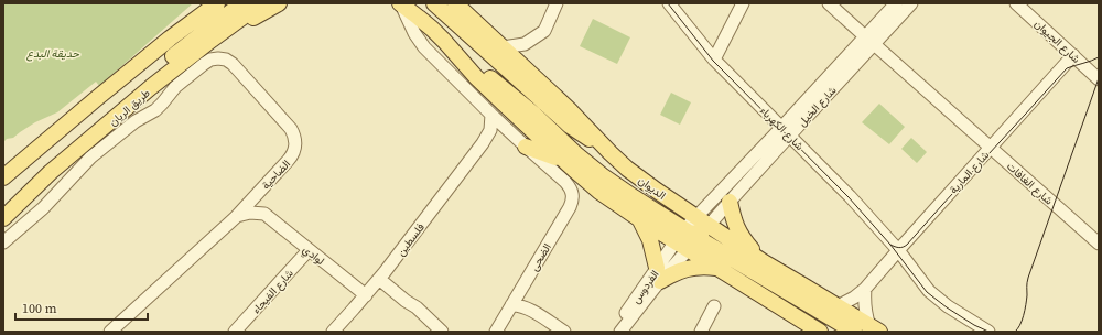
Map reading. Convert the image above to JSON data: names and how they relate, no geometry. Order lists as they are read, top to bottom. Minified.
{"streets":{"main road":["طريق الريان","الديوان"],"street":["شارع الجيوان","شارع الخيل","شارع الكهرباء","شارع المارية","الضاحية","شارع الغافات","فلسطين","لوادي","الضحى","الفردوس","شارع الفيحاء"]},"crossings":[["شارع الجيوان","شارع المارية"],["شارع الخيل","شارع الكهرباء"],["شارع الخيل","شارع الغافات"],["شارع الخيل","الديوان"],["شارع الخيل","الفردوس"],["طريق الريان","الضاحية"],["شارع الكهرباء","شارع المارية"],["شارع المارية","شارع الغافات"],["شارع المارية","الديوان"],["فلسطين","لوادي"],["لوادي","شارع الفيحاء"]],"parks":["حديقة البدع"],"scale_bar":"100 m"}
